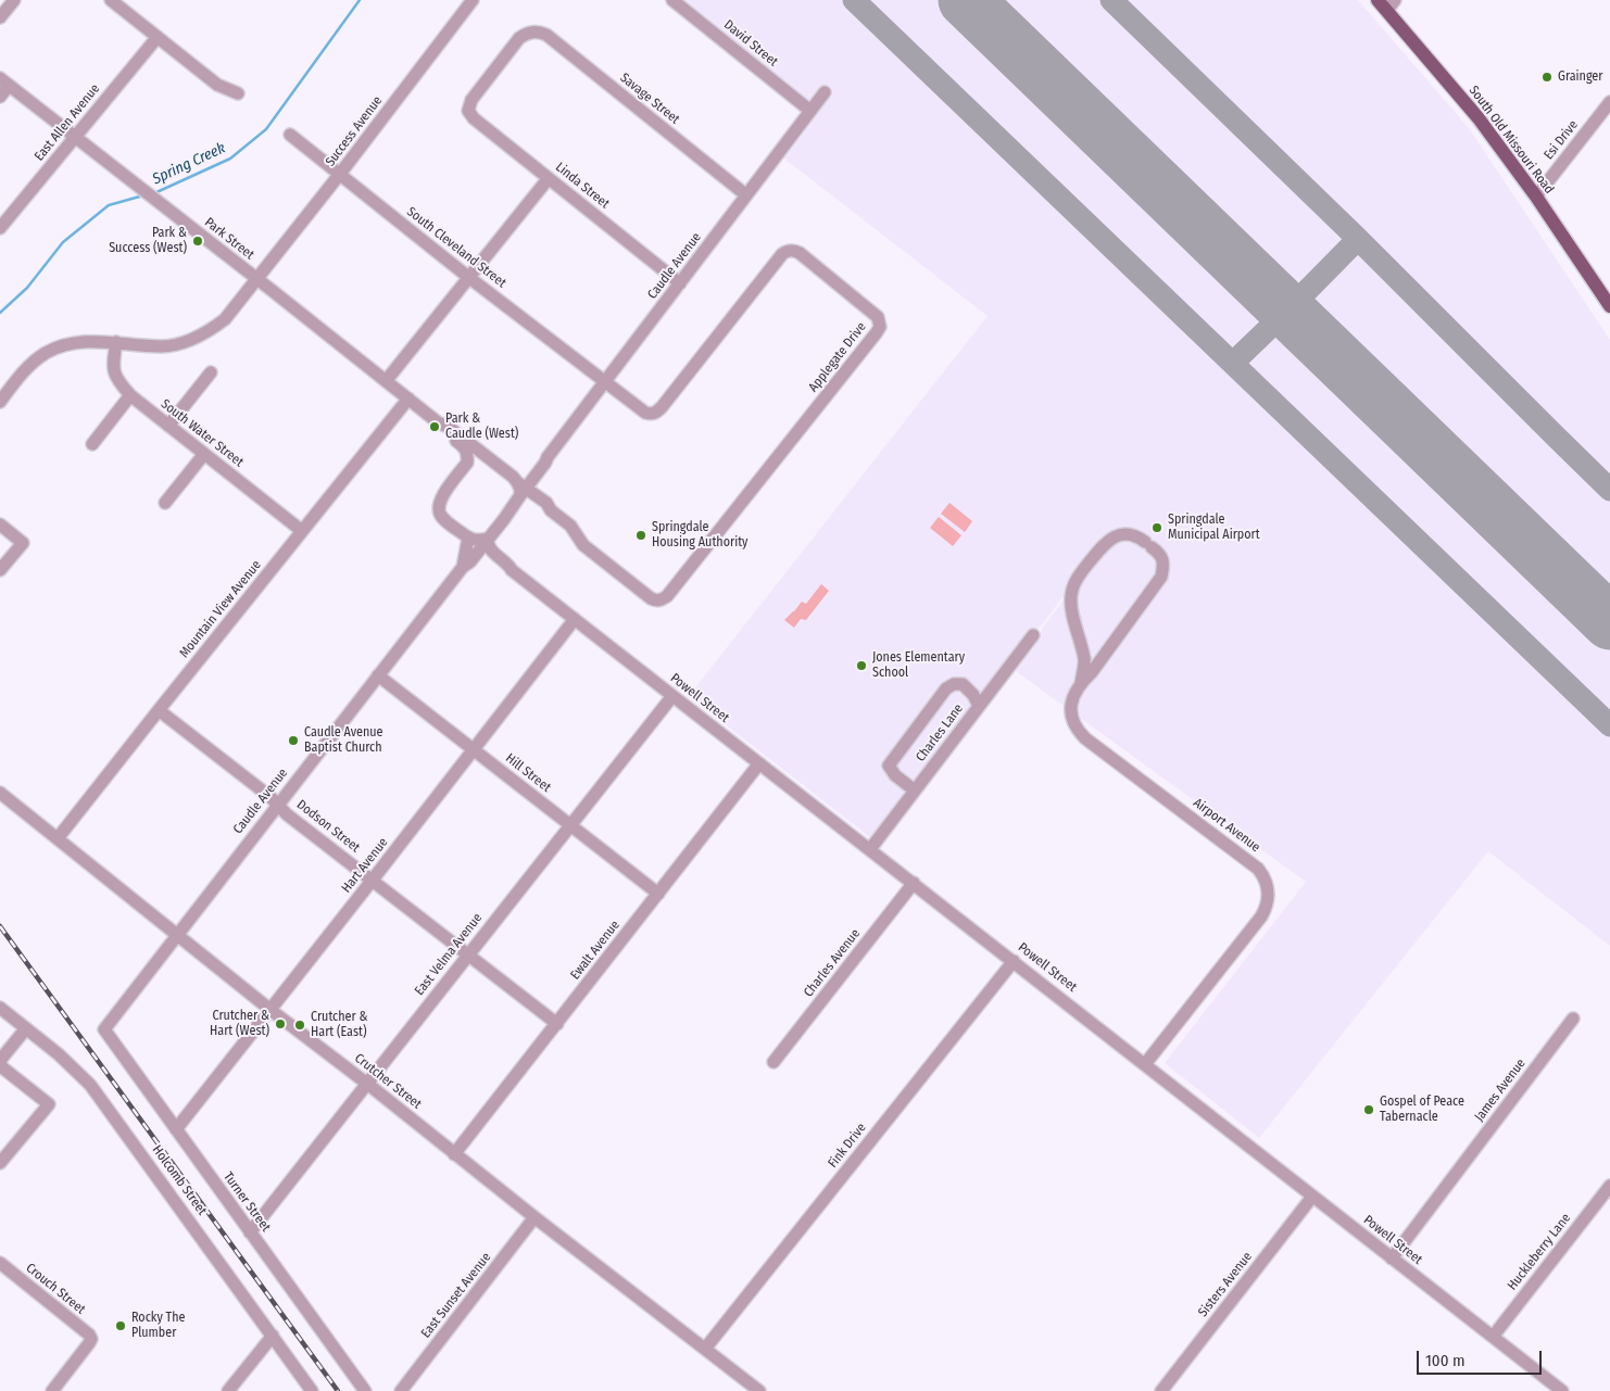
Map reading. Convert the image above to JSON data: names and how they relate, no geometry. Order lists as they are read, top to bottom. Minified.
{"streets":{"main road":["South Old Missouri Road"],"street":["David Street","Savage Street","East Allen Avenue","Success Avenue","Esi Drive","Linda Street","Park Street","South Cleveland Street","Caudle Avenue","Applegate Drive","South Water Street","Mountain View Avenue","Powell Street","Charles Lane","Hill Street","Airport Avenue","Dodson Street","Hart Avenue","Ewalt Avenue","East Velma Avenue","Charles Avenue","Crutcher Street","James Avenue","Fink Drive","Holcomb Street","Turner Street","Huckleberry Lane","Sisters Avenue","Crouch Street","East Sunset Avenue"]},"crossings":[["David Street","Caudle Avenue"],["Savage Street","Linda Street"],["Savage Street","Caudle Avenue"],["East Allen Avenue","Park Street"],["Success Avenue","Park Street"],["Success Avenue","South Cleveland Street"],["Success Avenue","South Water Street"],["South Old Missouri Road","Esi Drive"],["Linda Street","Caudle Avenue"],["Park Street","Caudle Avenue"],["Park Street","Applegate Drive"],["Park Street","Mountain View Avenue"],["Park Street","Powell Street"],["South Cleveland Street","Caudle Avenue"],["South Cleveland Street","Applegate Drive"],["Caudle Avenue","Applegate Drive"],["Caudle Avenue","Powell Street"],["Caudle Avenue","Hill Street"],["Caudle Avenue","Dodson Street"],["Caudle Avenue","Crutcher Street"],["Caudle Avenue","Turner Street"],["Applegate Drive","Powell Street"],["South Water Street","Mountain View Avenue"],["Mountain View Avenue","Dodson Street"],["Mountain View Avenue","Crutcher Street"],["Powell Street","Charles Lane"],["Powell Street","Airport Avenue"],["Powell Street","Hart Avenue"],["Powell Street","Ewalt Avenue"],["Powell Street","East Velma Avenue"],["Powell Street","Charles Avenue"],["Powell Street","James Avenue"],["Powell Street","Fink Drive"],["Powell Street","Huckleberry Lane"],["Powell Street","Sisters Avenue"],["Hill Street","Hart Avenue"],["Hill Street","Ewalt Avenue"],["Hill Street","East Velma Avenue"],["Dodson Street","Hart Avenue"],["Dodson Street","Ewalt Avenue"],["Dodson Street","East Velma Avenue"],["Hart Avenue","Crutcher Street"],["Hart Avenue","Turner Street"],["Ewalt Avenue","Crutcher Street"],["East Velma Avenue","Crutcher Street"],["East Velma Avenue","Turner Street"],["Crutcher Street","Fink Drive"],["Crutcher Street","East Sunset Avenue"]],"water":["Spring Creek"],"places":["Grainger","Park & Success (West)","Park & Caudle (West)","Springdale Municipal Airport","Springdale Housing Authority","Jones Elementary School","Caudle Avenue Baptist Church","Crutcher & Hart (West)","Crutcher & Hart (East)","Gospel of Peace Tabernacle","Rocky The Plumber"],"scale_bar":"100 m"}
